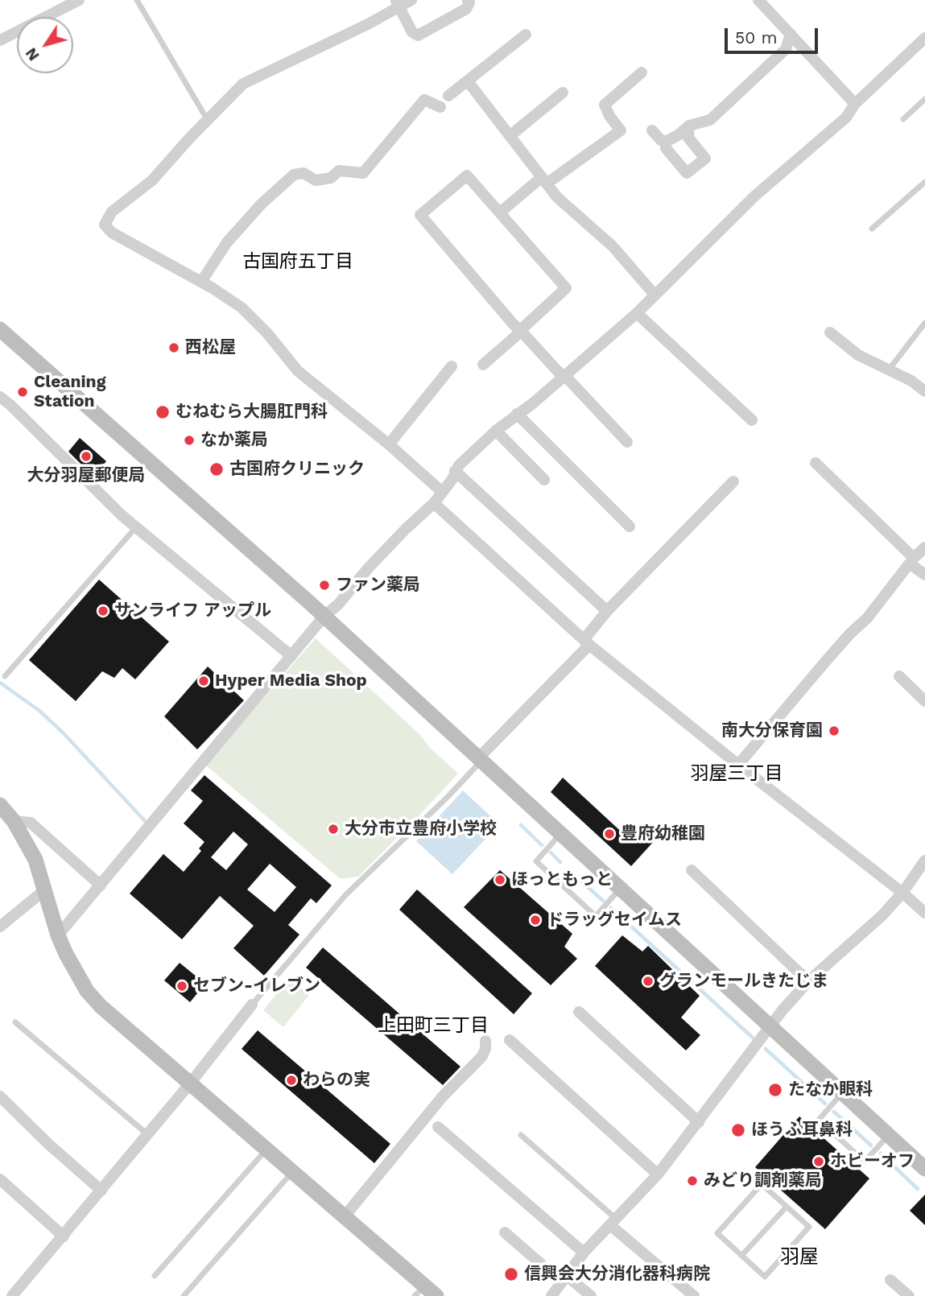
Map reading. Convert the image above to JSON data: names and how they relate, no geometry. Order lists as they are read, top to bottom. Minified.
{"districts":["古国府五丁目","羽屋三丁目","上田町三丁目","羽屋"],"places":["西松屋","Cleaning Station","むねむら大腸肛門科","なか薬局","大分羽屋郵便局","古国府クリニック","ファン薬局","サンライフ アップル","Hyper Media Shop","南大分保育園","大分市立豊府小学校","豊府幼稚園","ほっともっと","ドラッグセイムス","グランモールきたじま","セブン-イレブン","わらの実","たなか眼科","ほうふ耳鼻科","ホビーオフ","みどり調剤薬局","信興会大分消化器科病院"],"scale_bar":"50 m","north":"bottom left"}
